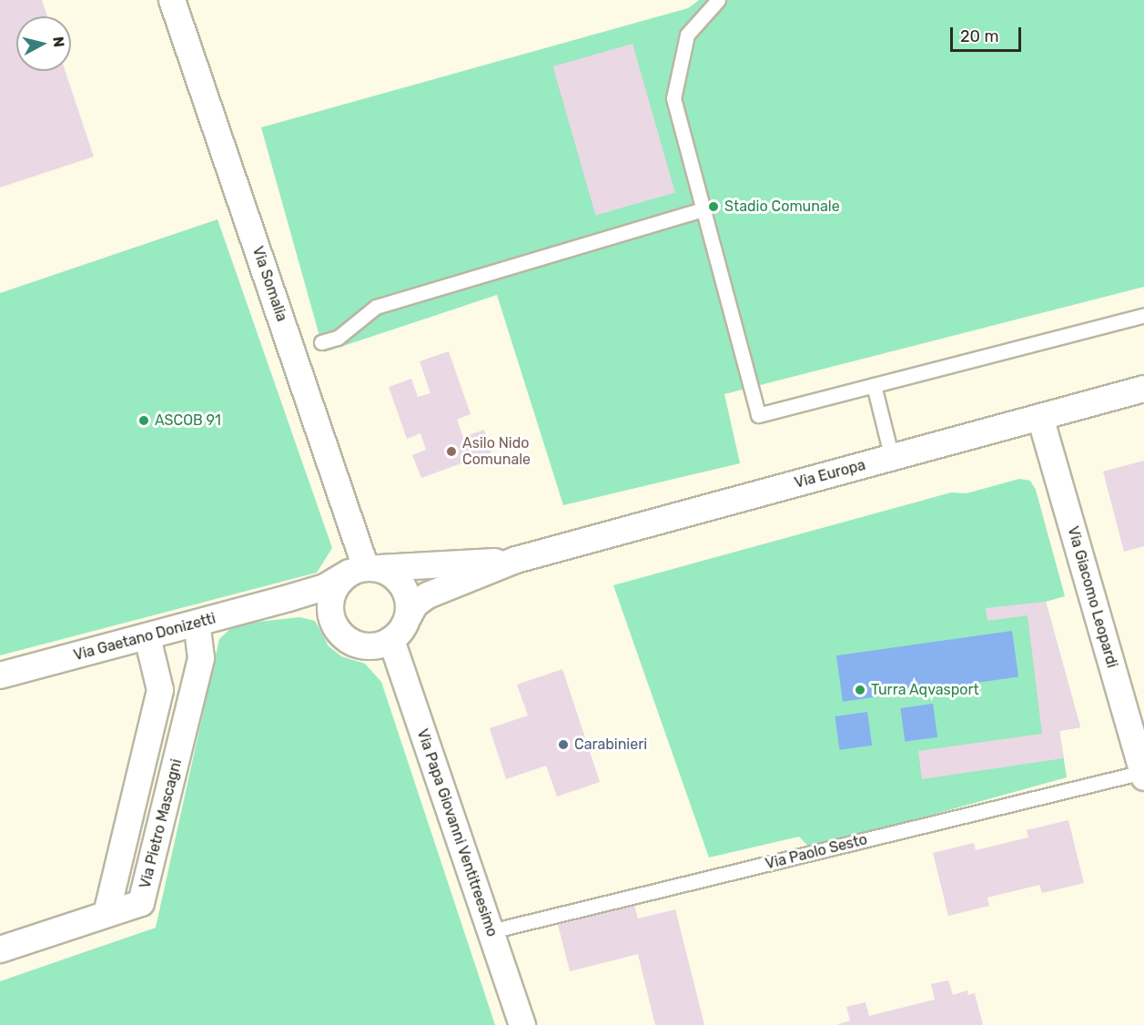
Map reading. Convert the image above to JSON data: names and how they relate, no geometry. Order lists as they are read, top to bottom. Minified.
{"streets":{"street":["Via Somalia","Via Europa","Via Giacomo Leopardi","Via Gaetano Donizetti","Via Pietro Mascagni","Via Papa Giovanni Ventitreesimo"],"lane":["Via Paolo Sesto"]},"crossings":[["Via Somalia","Via Europa"],["Via Somalia","Via Gaetano Donizetti"],["Via Somalia","Via Papa Giovanni Ventitreesimo"],["Via Europa","Via Giacomo Leopardi"],["Via Europa","Via Gaetano Donizetti"],["Via Europa","Via Papa Giovanni Ventitreesimo"],["Via Giacomo Leopardi","Via Paolo Sesto"],["Via Gaetano Donizetti","Via Pietro Mascagni"],["Via Gaetano Donizetti","Via Papa Giovanni Ventitreesimo"],["Via Papa Giovanni Ventitreesimo","Via Paolo Sesto"]],"places":["Stadio Comunale","ASCOB 91","Asilo Nido Comunale","Turra Aqvasport","Carabinieri"],"scale_bar":"20 m","north":"right"}
